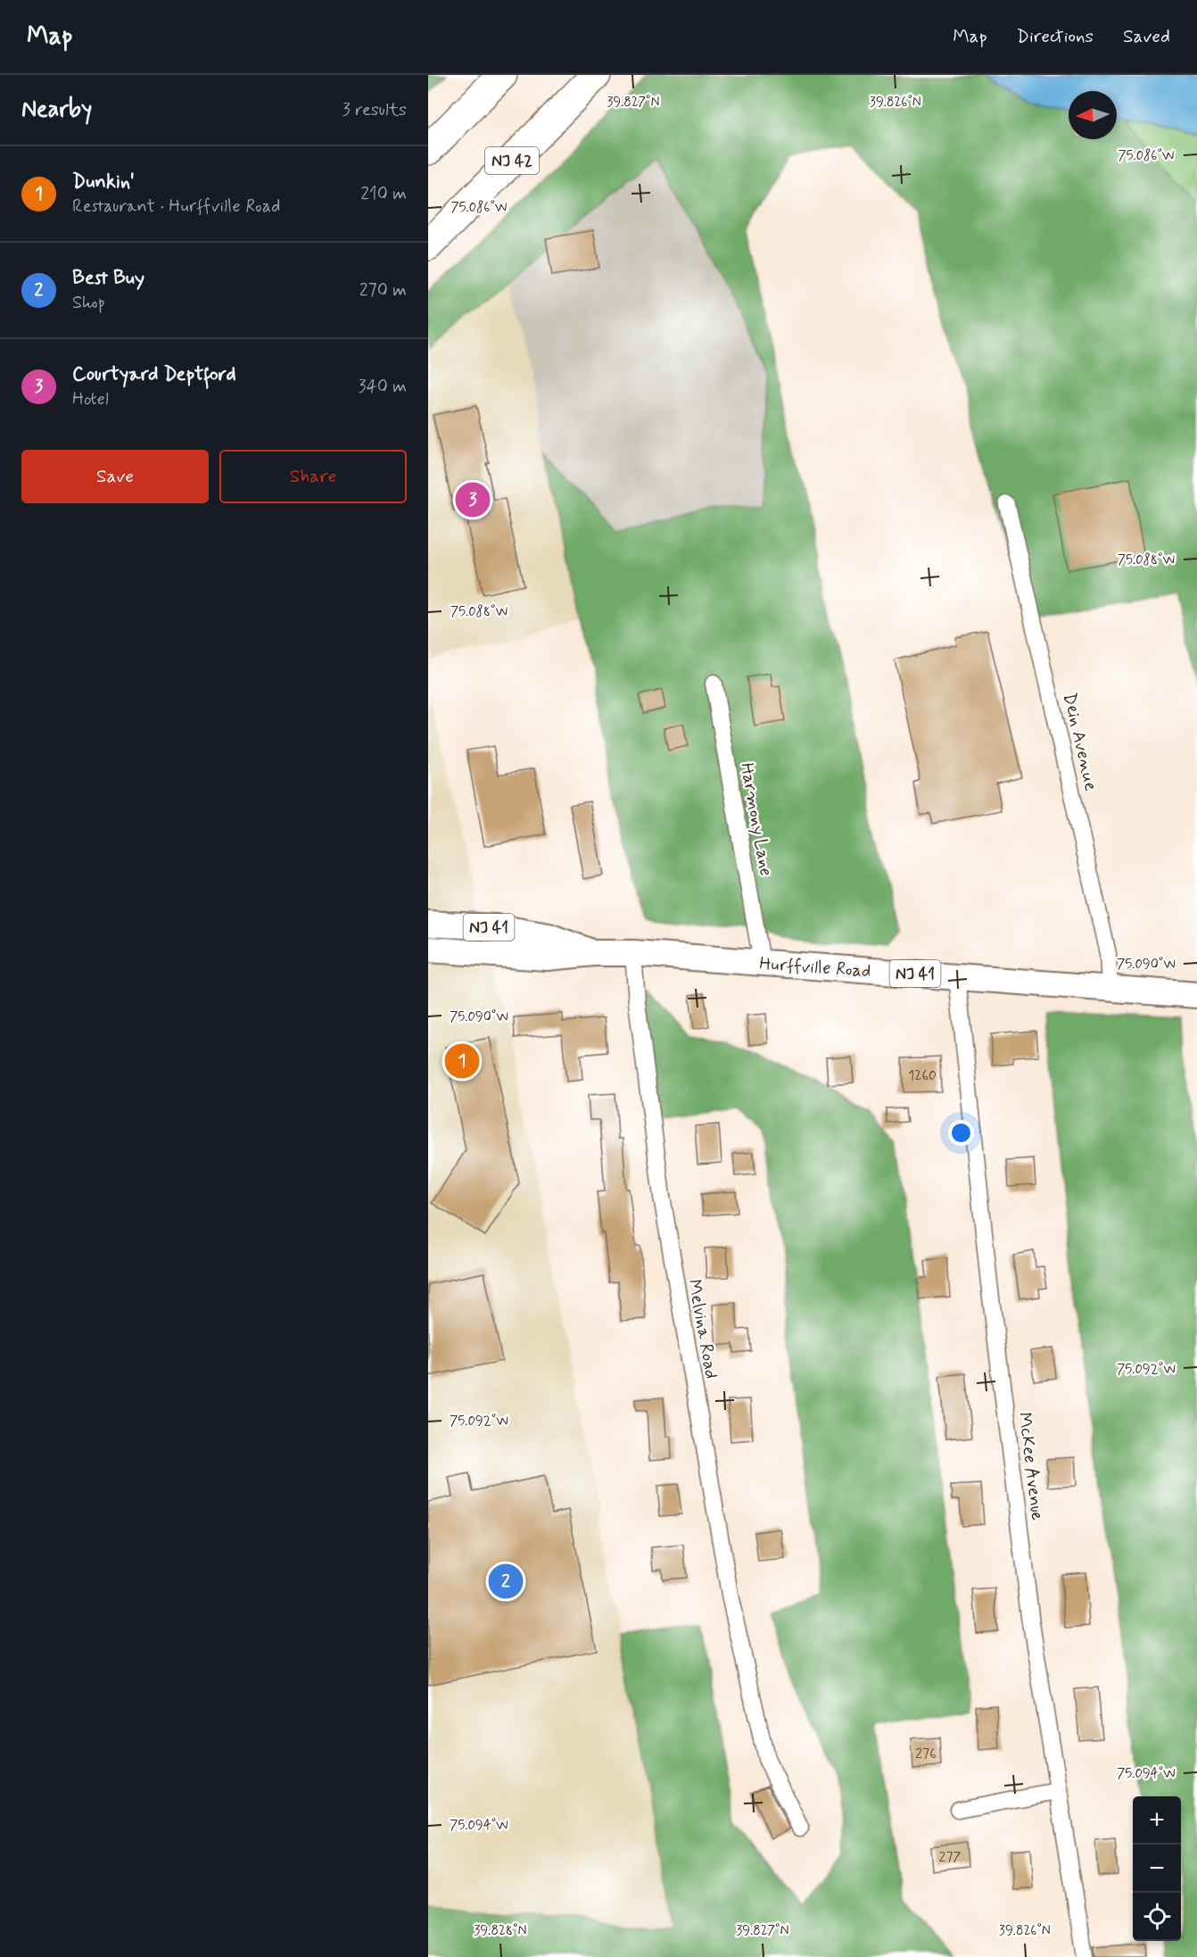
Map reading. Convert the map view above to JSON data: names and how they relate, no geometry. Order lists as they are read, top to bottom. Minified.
{"streets":{"highway":["NJ 42"],"main road":["NJ 41","Hurffville Road"],"street":["Dein Avenue","Harmony Lane","Melvina Road","McKee Avenue"]},"crossings":[["Dein Avenue","Hurffville Road"],["Harmony Lane","Hurffville Road"],["Hurffville Road","Melvina Road"],["Hurffville Road","McKee Avenue"]],"house_numbers":["1260","276","277"],"north":"left","page":{"header":"Map","nav":["Map","Directions","Saved"],"heading":["Nearby","3 results"],"list":[{"mark":"1","name":"Dunkin'","note":"Restaurant · Hurffville Road","value":"210 m"},{"mark":"2","name":"Best Buy","note":"Shop","value":"270 m"},{"mark":"3","name":"Courtyard Deptford","note":"Hotel","value":"340 m"}],"buttons":["Save","Share"],"pins":["3","1","2"],"map_buttons":["+","−"]},"coordinates":["39.827°N","39.826°N","75.086°W","75.088°W","75.090°W","75.092°W","75.094°W","39.828°N"]}
